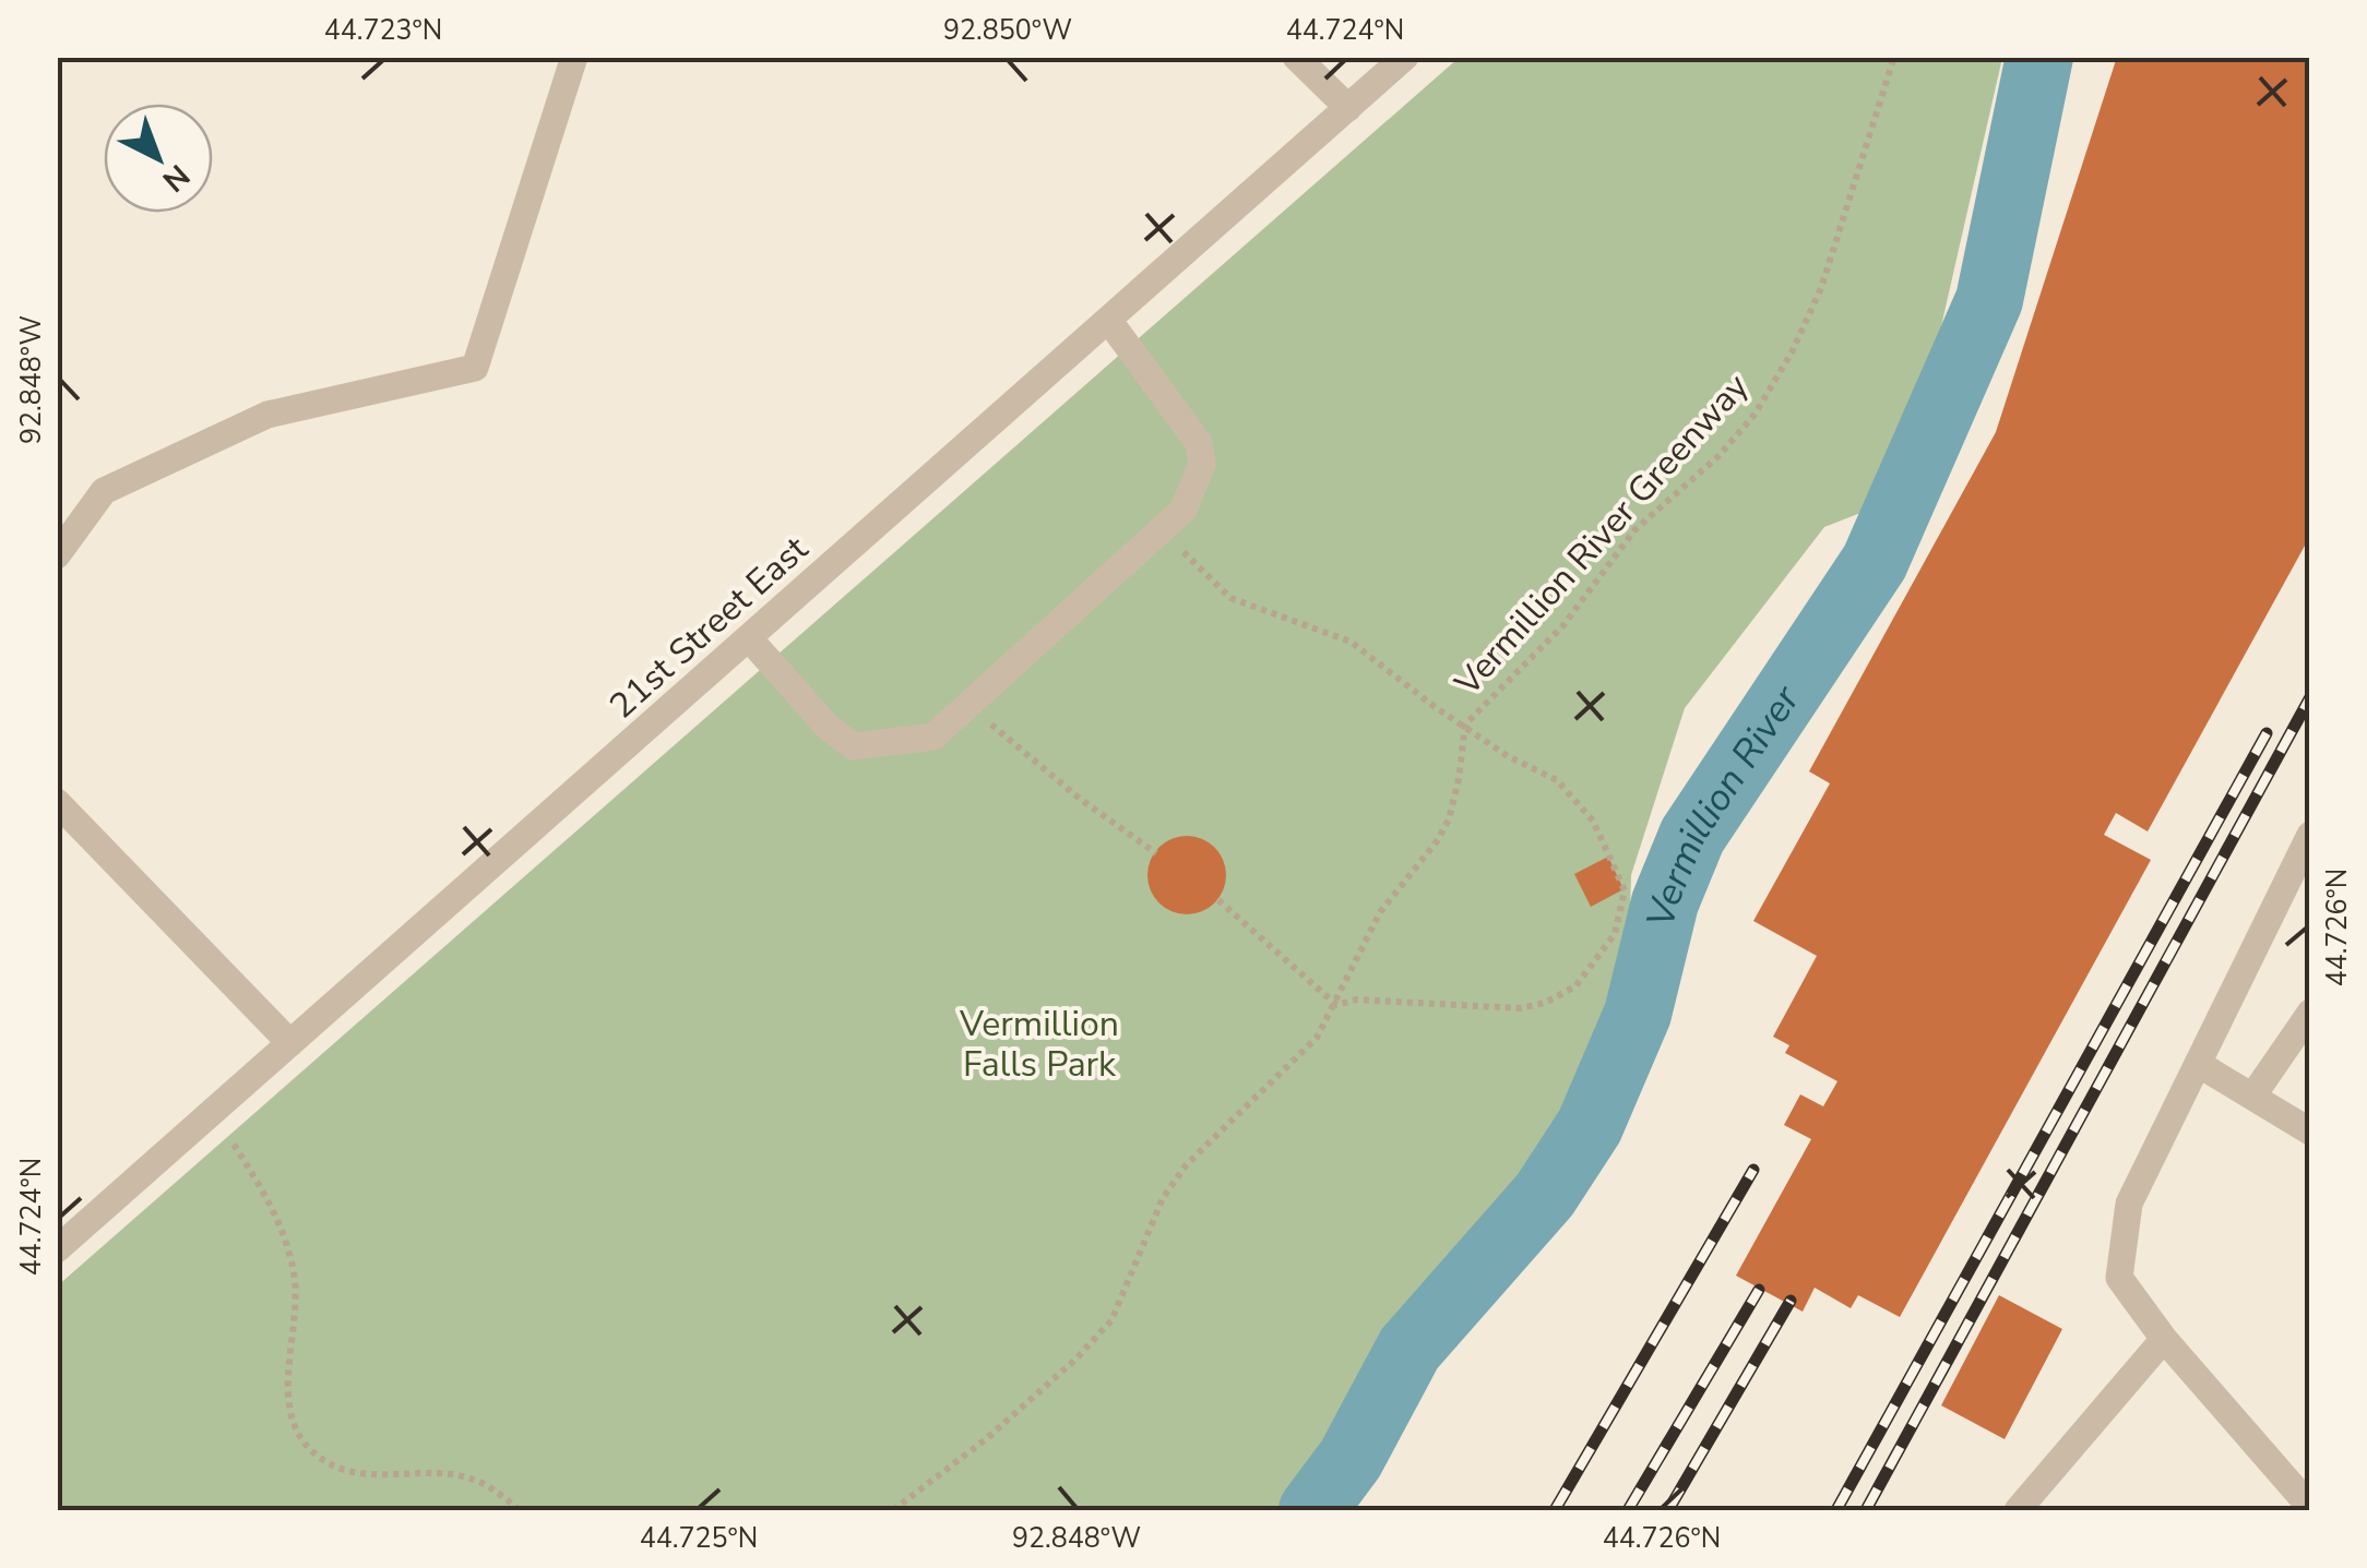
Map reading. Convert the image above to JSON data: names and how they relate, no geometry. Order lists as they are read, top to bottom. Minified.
{"streets":{"street":["21st Street East"],"path":["Vermillion River Greenway"]},"water":["Vermillion River"],"parks":["Vermillion Falls Park"],"north":"bottom right","coordinates":["44.723°N","92.850°W","44.724°N","92.848°W","44.726°N","44.725°N"]}
